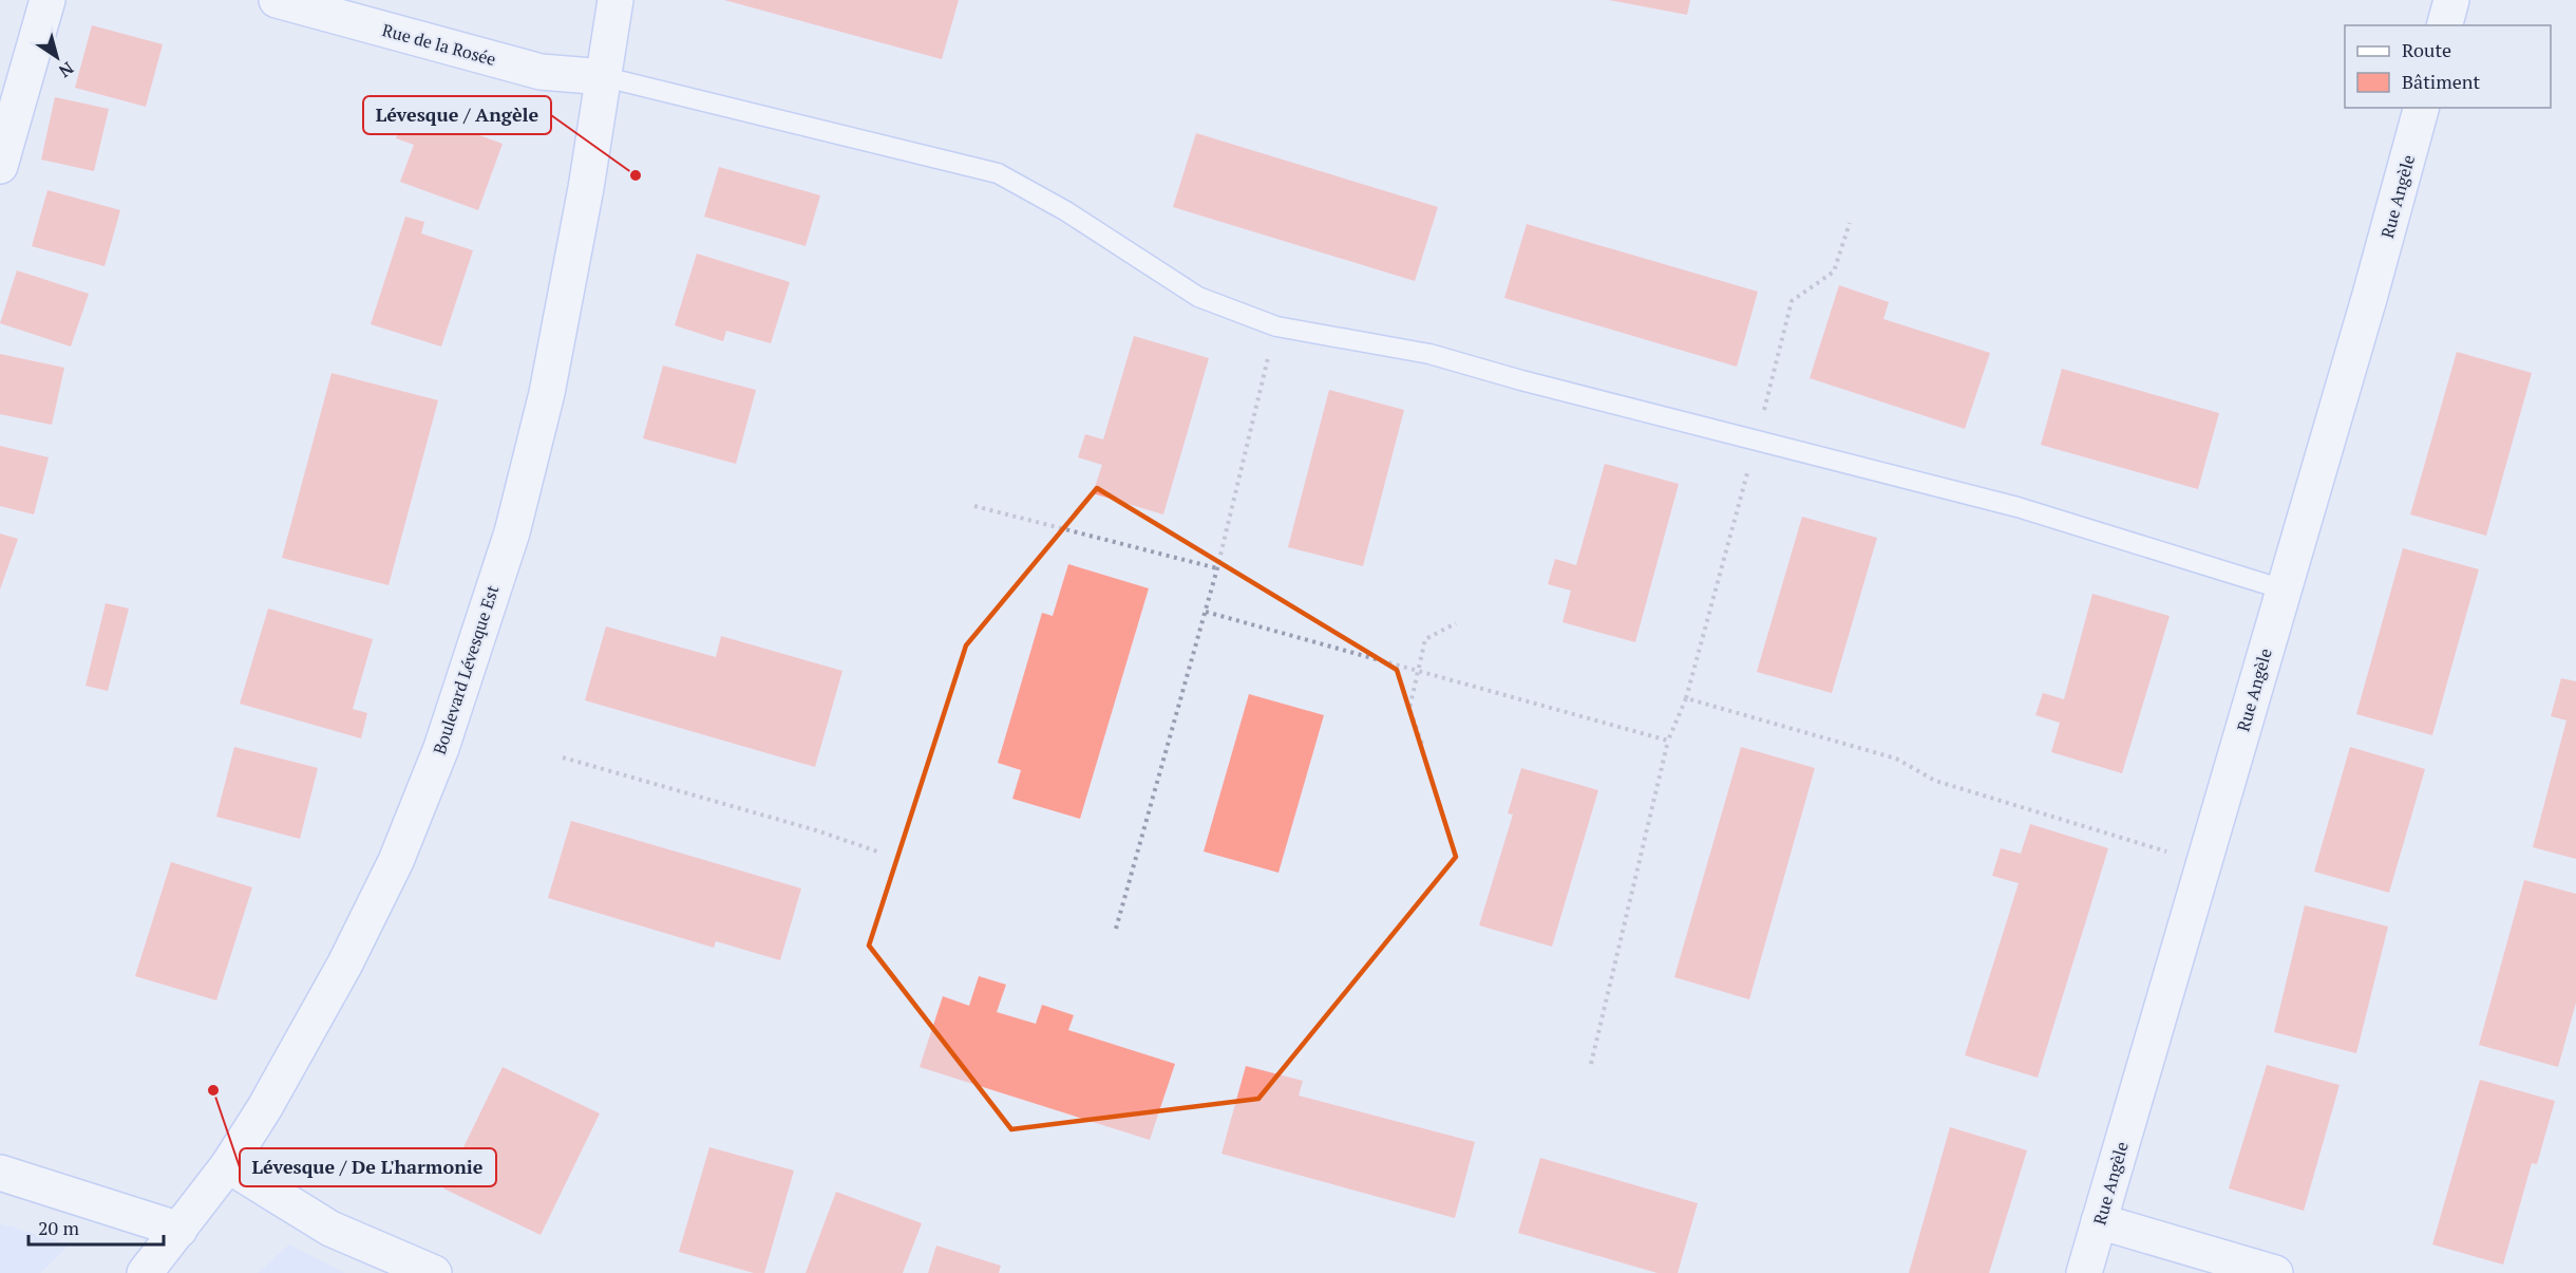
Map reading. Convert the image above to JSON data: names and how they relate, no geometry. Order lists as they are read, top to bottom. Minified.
{"streets":{"street":["Rue de la Rosée","Rue Angèle","Boulevard Lévesque Est"]},"crossings":[["Rue de la Rosée","Boulevard Lévesque Est"]],"places":["Lévesque / Angèle","Lévesque / De L'harmonie"],"legend":["Route","Bâtiment"],"scale_bar":"20 m","north":"bottom right"}
